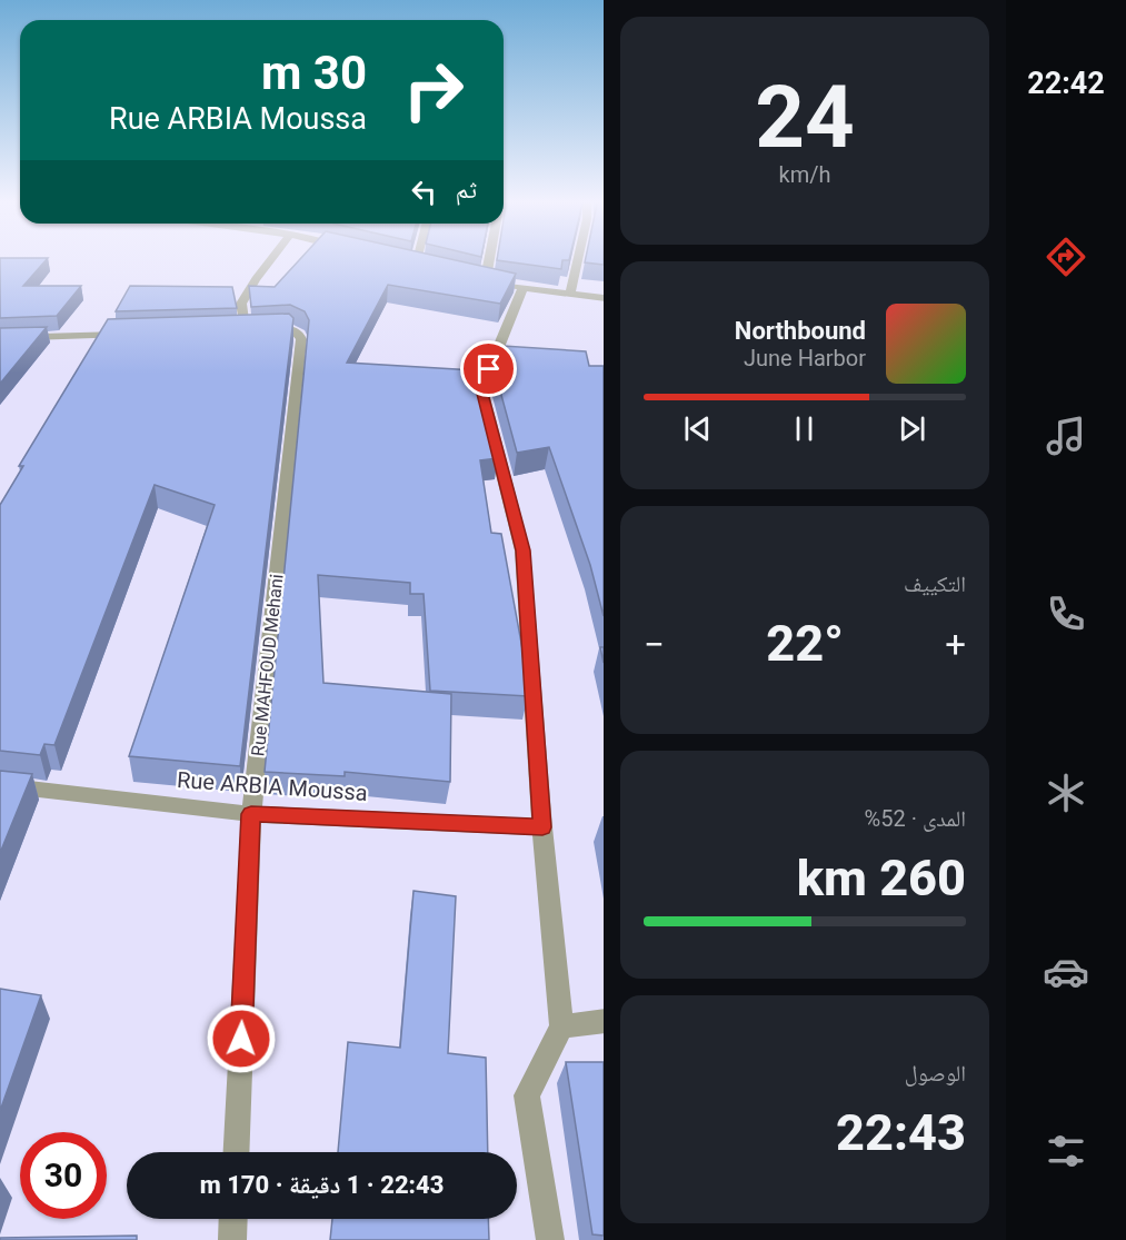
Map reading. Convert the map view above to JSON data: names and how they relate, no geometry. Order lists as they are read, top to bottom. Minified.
{"streets":{"street":["Rue MAHFOUD Mehani","Rue ARBIA Moussa"]},"crossings":[["Rue MAHFOUD Mehani","Rue ARBIA Moussa"]],"page":{"tabs":"22:42","tile":[["24","km/h"],"التكييف",["المدى · 52%","260 km"],["الوصول","22:43"]],"turn":["30 m","Rue ARBIA Moussa"],"then":"ثم","song":["Northbound","June Harbor"],"heat":["−","22°","+"],"limit":"30","trip":"22:43 · 1 دقيقة · 170 m"}}
